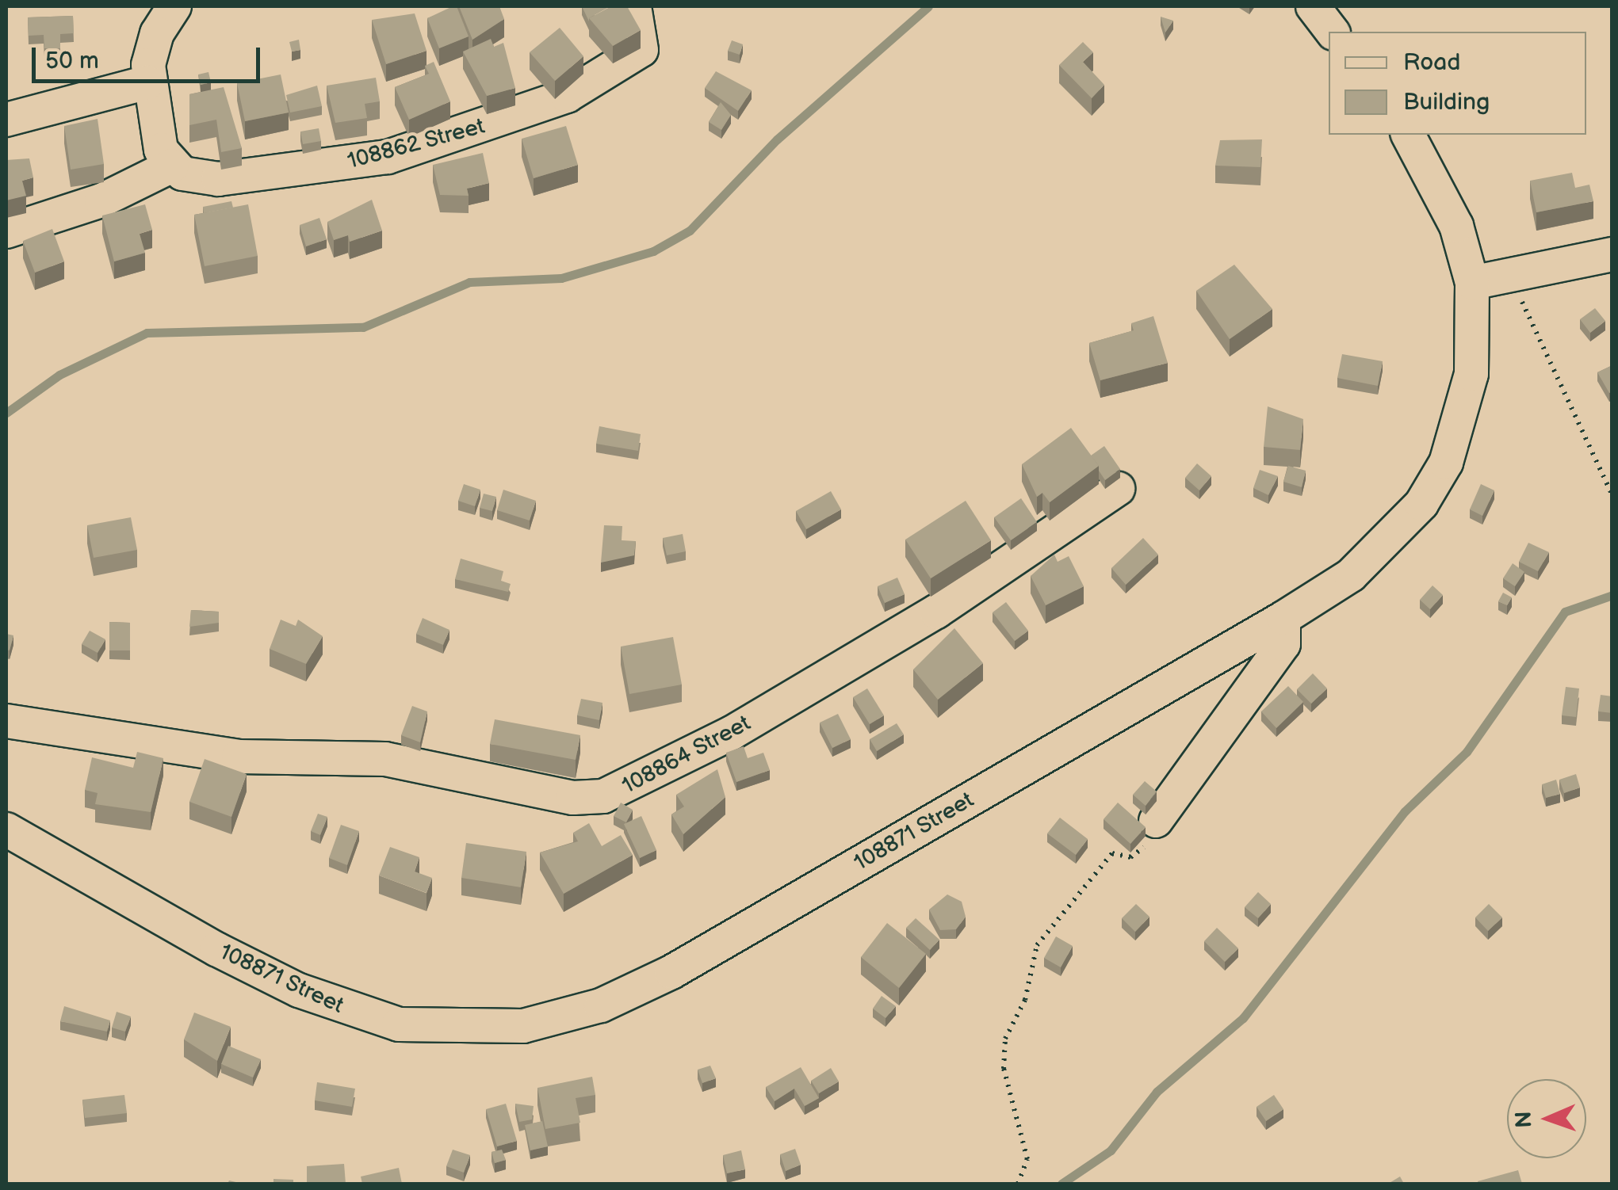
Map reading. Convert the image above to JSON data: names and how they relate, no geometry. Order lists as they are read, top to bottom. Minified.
{"streets":{"street":["108862 Street","108864 Street","108871 Street"]},"legend":["Road","Building"],"scale_bar":"50 m","north":"left"}
